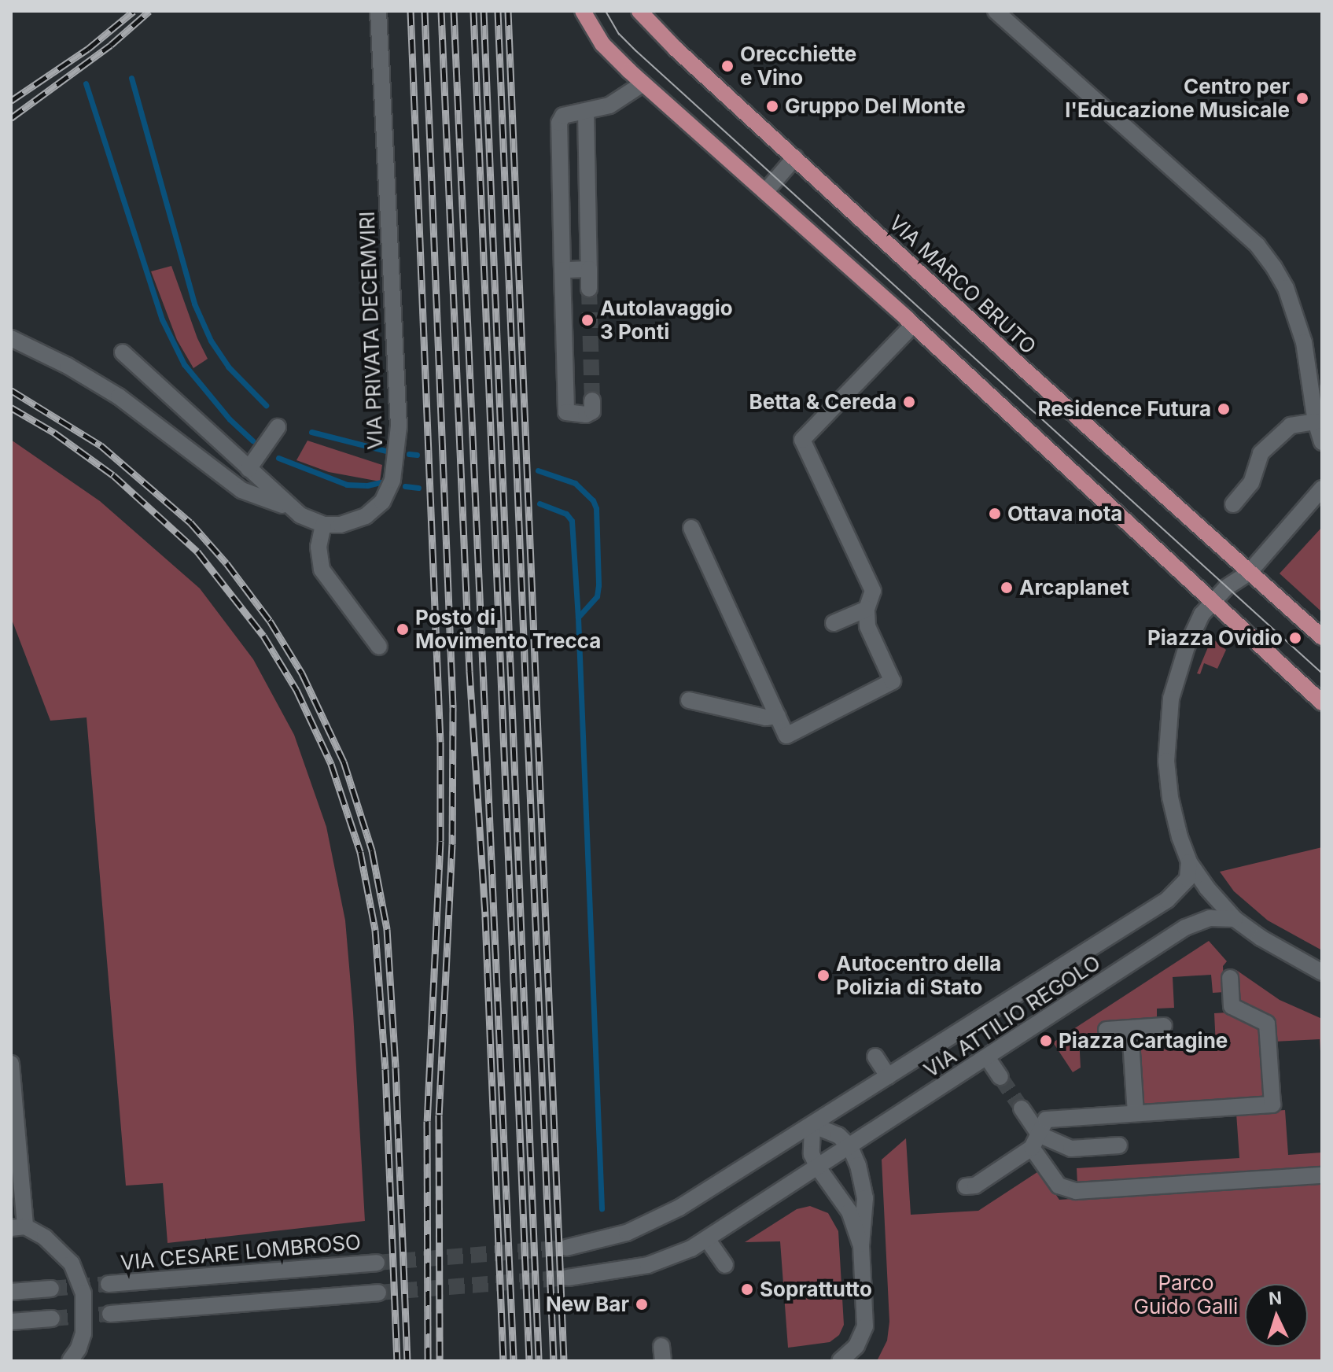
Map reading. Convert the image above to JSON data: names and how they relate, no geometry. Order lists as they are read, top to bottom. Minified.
{"streets":{"main road":["VIA MARCO BRUTO"],"street":["VIA PRIVATA DECEMVIRI","VIA ATTILIO REGOLO","VIA CESARE LOMBROSO"]},"parks":["Parco Guido Galli"],"places":["Orecchiette e Vino","Centro per l'Educazione Musicale","Gruppo Del Monte","Autolavaggio 3 Ponti","Betta & Cereda","Residence Futura","Ottava nota","Arcaplanet","Posto di Movimento Trecca","Piazza Ovidio","Autocentro della Polizia di Stato","Piazza Cartagine","Soprattutto","New Bar"],"north":"top"}
